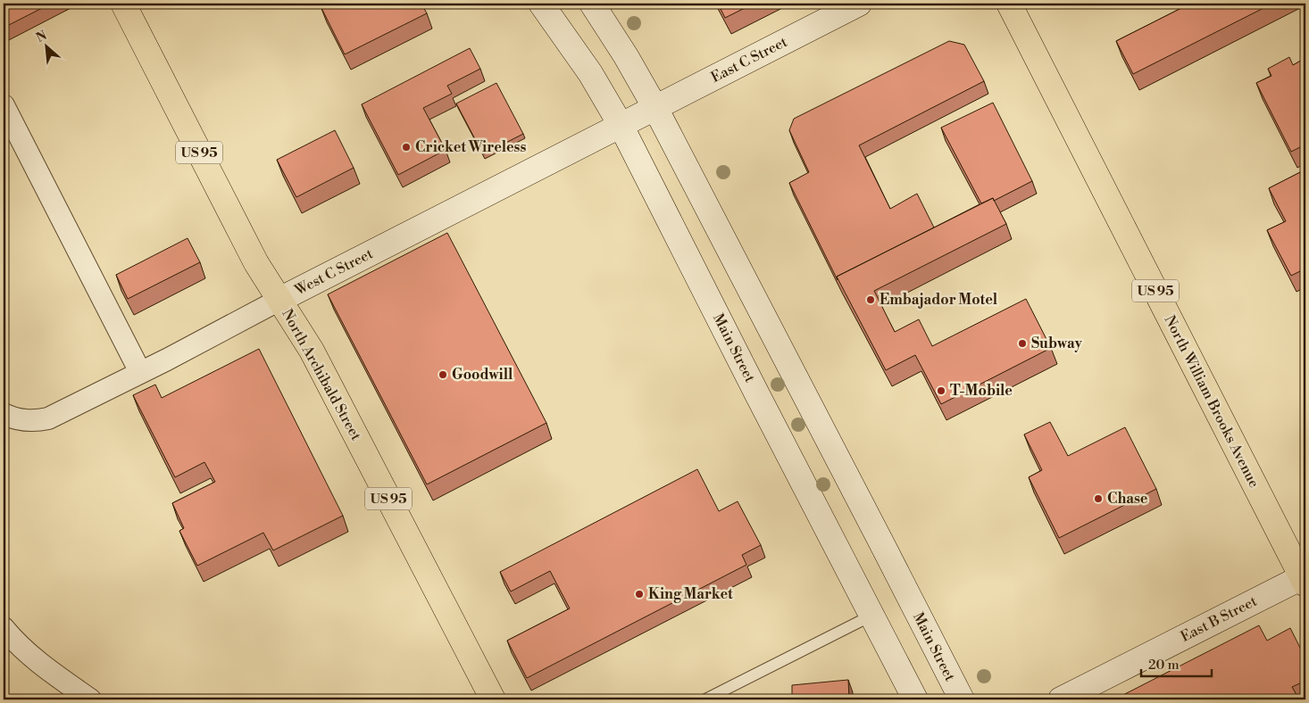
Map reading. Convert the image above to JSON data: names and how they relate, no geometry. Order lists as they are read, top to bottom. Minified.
{"streets":{"highway":["US 95","North Archibald Street","North William Brooks Avenue"],"main road":["East C Street","West C Street","Main Street","East B Street"]},"crossings":[["East C Street","West C Street"],["East C Street","Main Street"],["West C Street","Main Street"],["West C Street","North Archibald Street"],["North William Brooks Avenue","East B Street"]],"places":["Cricket Wireless","Embajador Motel","Subway","Goodwill","T-Mobile","Chase","King Market"],"scale_bar":"20 m","north":"top left"}
